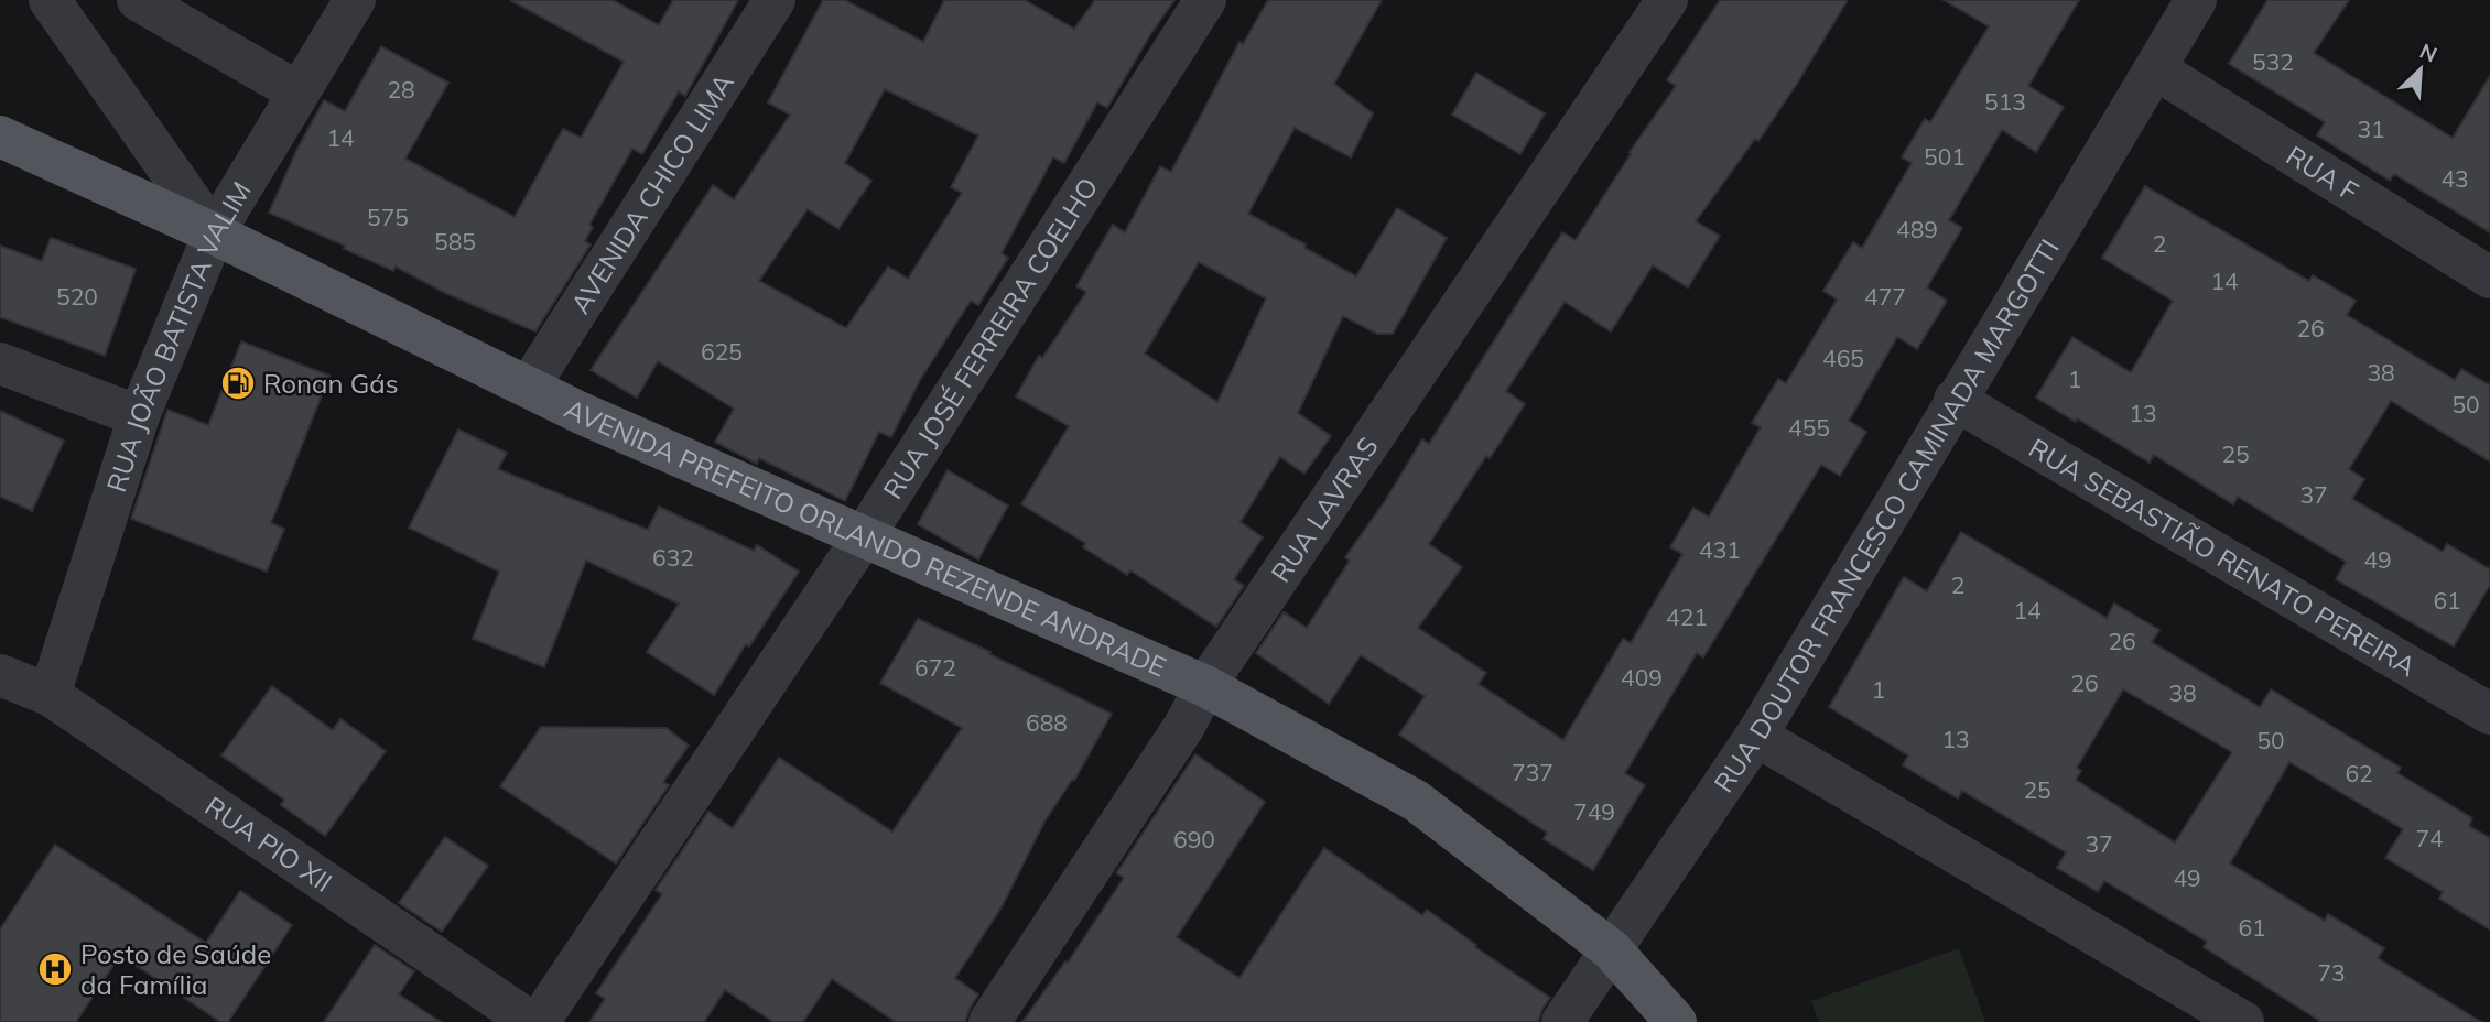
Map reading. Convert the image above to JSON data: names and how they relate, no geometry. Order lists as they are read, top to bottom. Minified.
{"streets":{"main road":["AVENIDA PREFEITO ORLANDO REZENDE ANDRADE"],"street":["RUA F","AVENIDA CHICO LIMA","RUA JOÃO BATISTA VALIM","RUA JOSÉ FERREIRA COELHO","RUA LAVRAS","RUA DOUTOR FRANCESCO CAMINADA MARGOTTI","RUA SEBASTIÃO RENATO PEREIRA","RUA PIO XII"]},"crossings":[["RUA F","RUA DOUTOR FRANCESCO CAMINADA MARGOTTI"],["AVENIDA CHICO LIMA","AVENIDA PREFEITO ORLANDO REZENDE ANDRADE"],["RUA JOÃO BATISTA VALIM","AVENIDA PREFEITO ORLANDO REZENDE ANDRADE"],["RUA JOÃO BATISTA VALIM","RUA PIO XII"],["RUA JOSÉ FERREIRA COELHO","AVENIDA PREFEITO ORLANDO REZENDE ANDRADE"],["RUA LAVRAS","AVENIDA PREFEITO ORLANDO REZENDE ANDRADE"],["RUA DOUTOR FRANCESCO CAMINADA MARGOTTI","AVENIDA PREFEITO ORLANDO REZENDE ANDRADE"],["RUA DOUTOR FRANCESCO CAMINADA MARGOTTI","RUA SEBASTIÃO RENATO PEREIRA"]],"places":{"fuel station":["Ronan Gás"],"hospital":["Posto de Saúde da Família"]},"house_numbers":["532","28","513","31","14","501","43","575","489","585","2","14","520","477","26","625","465","38","1","50","13","455","25","37","431","632","49","2","61","14","421","26","672","409","26","1","38","688","13","50","737","62","25","749","74","690","37","49","61","73"],"north":"top right"}
